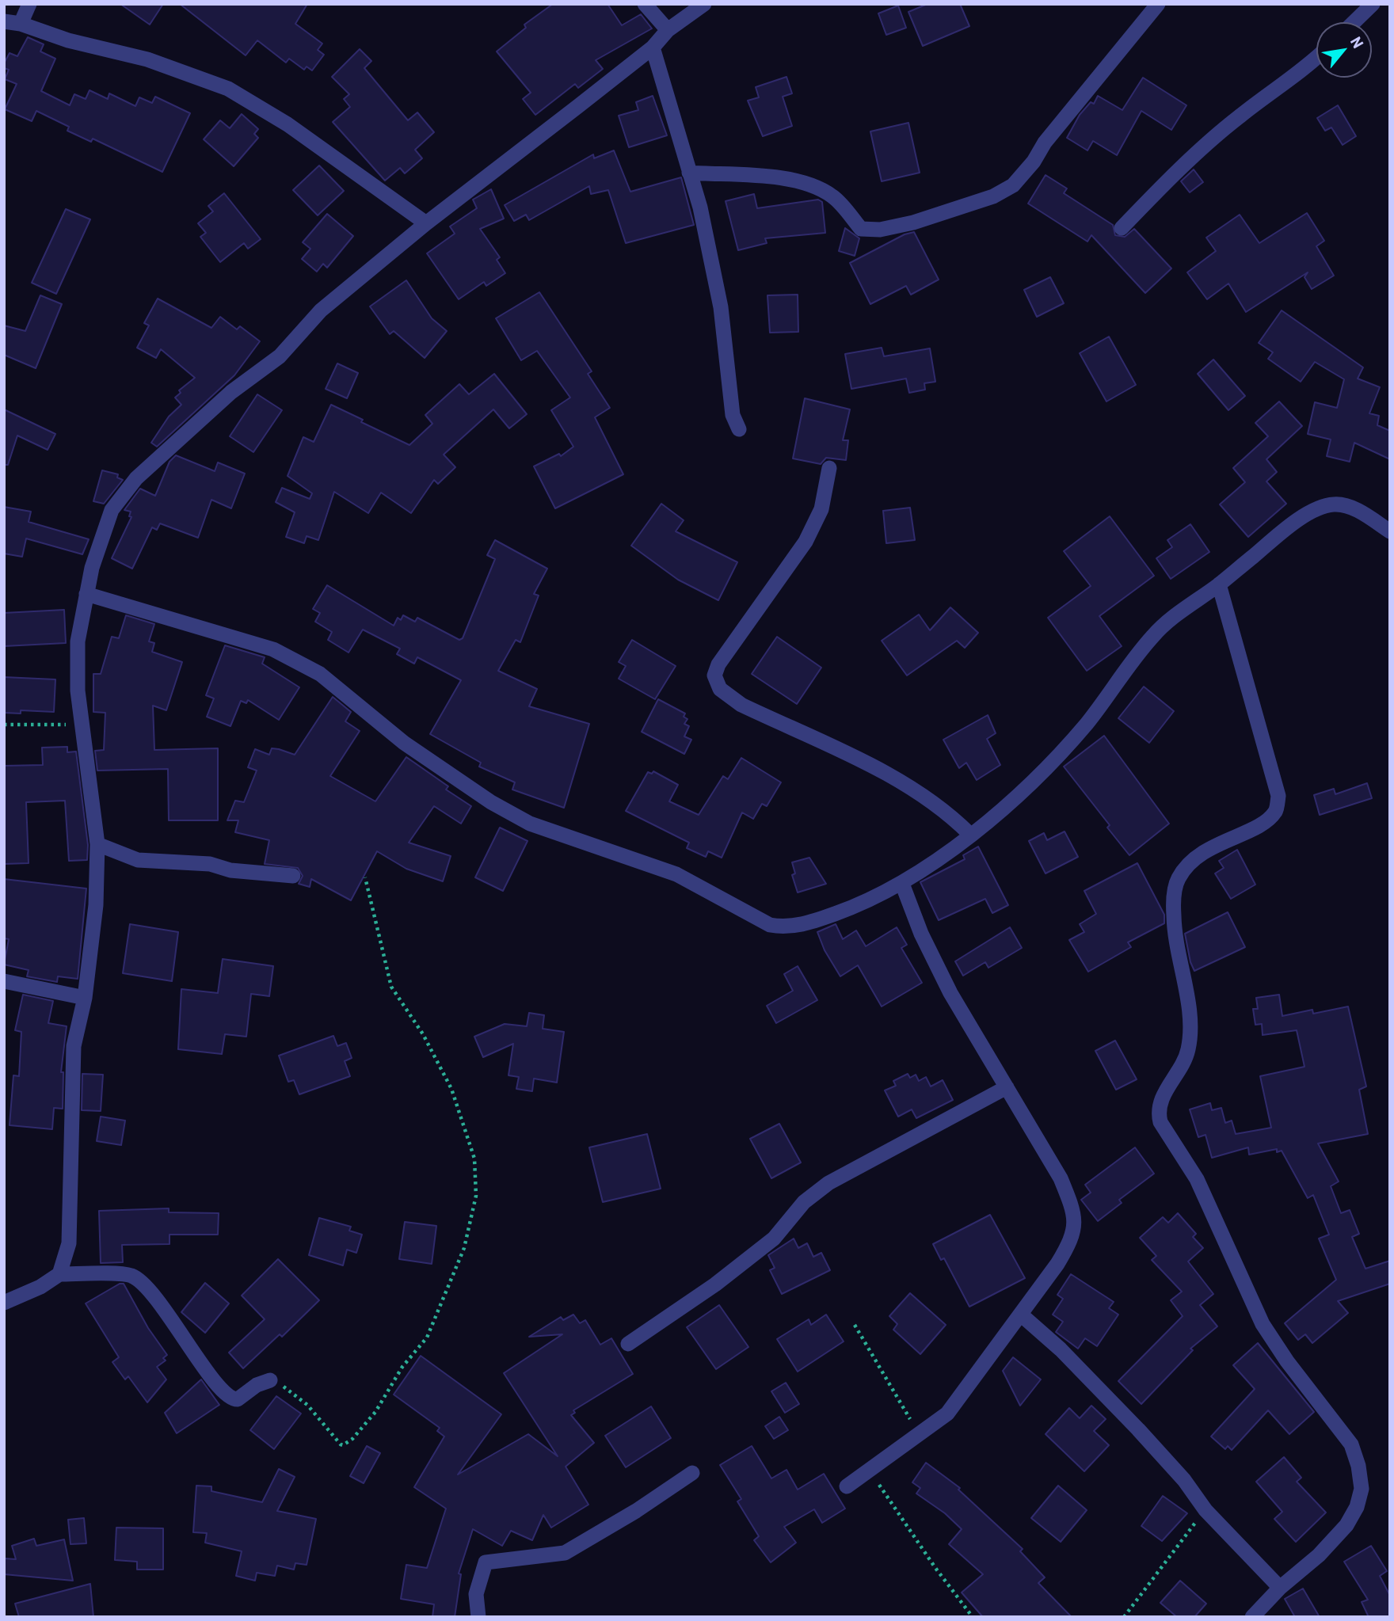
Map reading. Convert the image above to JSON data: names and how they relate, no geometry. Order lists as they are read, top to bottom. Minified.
{"north":"top right"}
